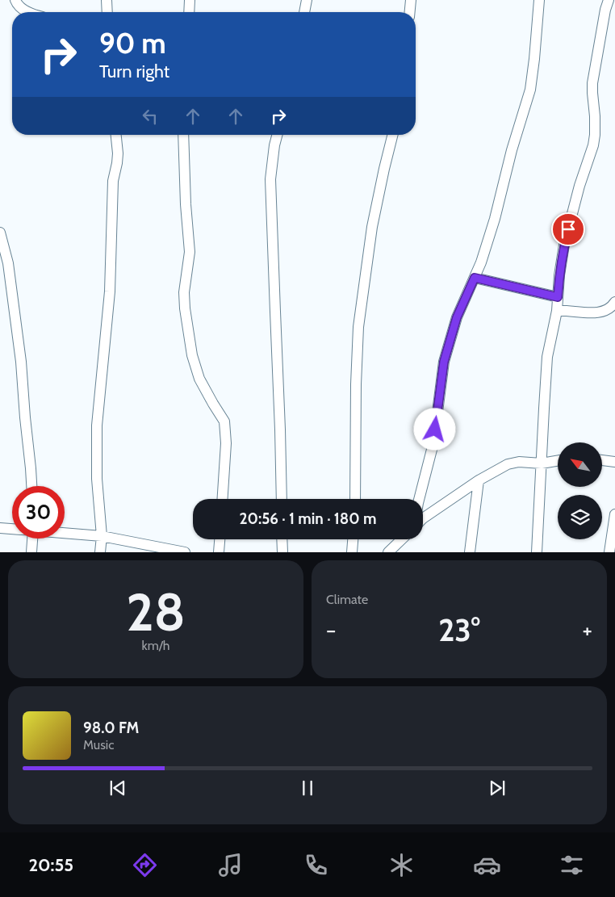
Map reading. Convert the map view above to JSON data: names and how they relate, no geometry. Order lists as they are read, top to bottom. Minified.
{"north":"top left","page":{"turn":["90 m","Turn right"],"limit":"30","trip":"20:56 · 1 min · 180 m","tile":[["28","km/h"],"Climate"],"heat":["−","23°","+"],"song":["98.0 FM","Music"],"tabs":"20:55"}}
